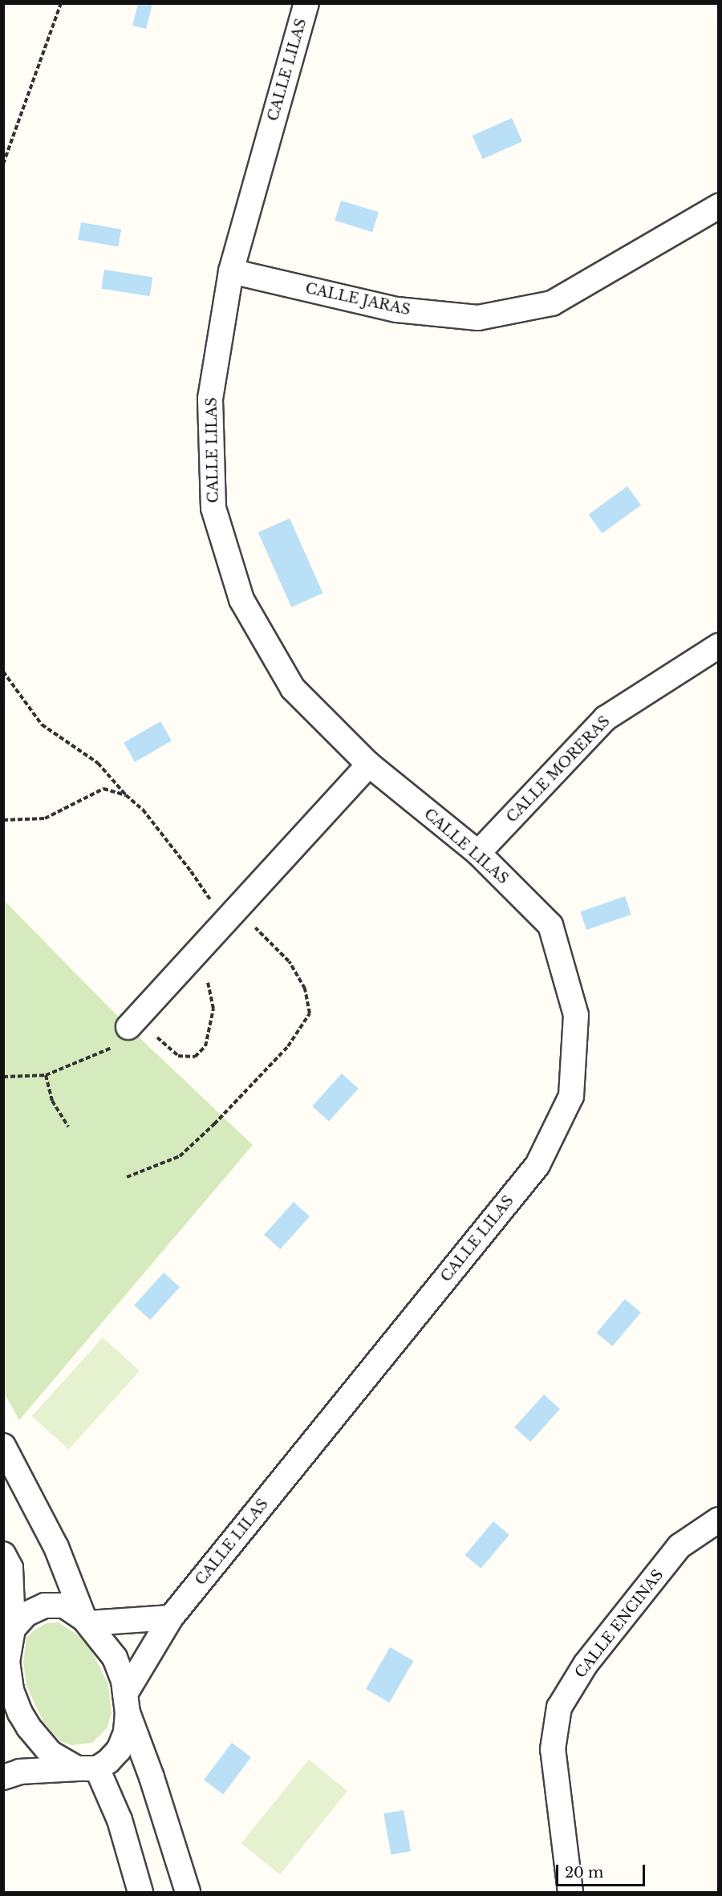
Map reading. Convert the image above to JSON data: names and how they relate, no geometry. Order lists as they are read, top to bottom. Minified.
{"streets":{"street":["CALLE LILAS","CALLE JARAS","CALLE MORERAS","CALLE ENCINAS"]},"crossings":[["CALLE LILAS","CALLE JARAS"],["CALLE LILAS","CALLE MORERAS"]],"scale_bar":"20 m"}
